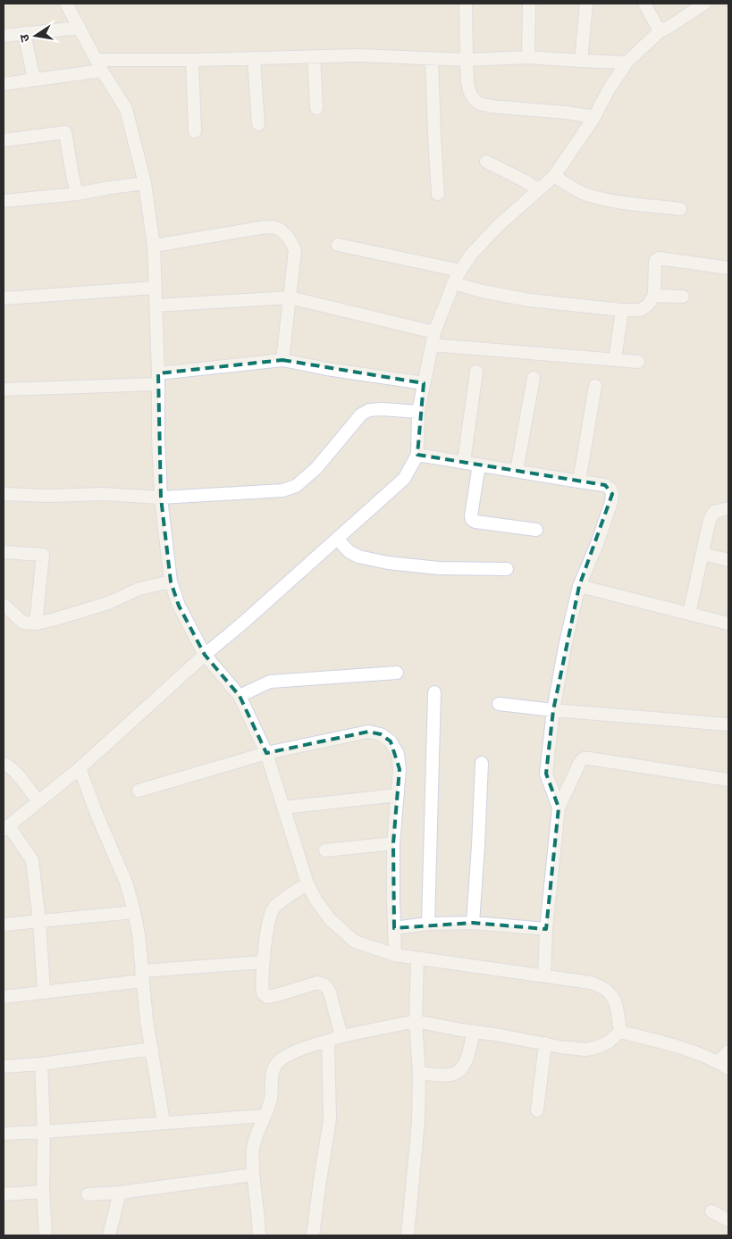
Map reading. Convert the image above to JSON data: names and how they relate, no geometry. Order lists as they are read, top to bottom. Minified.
{"north":"left"}
